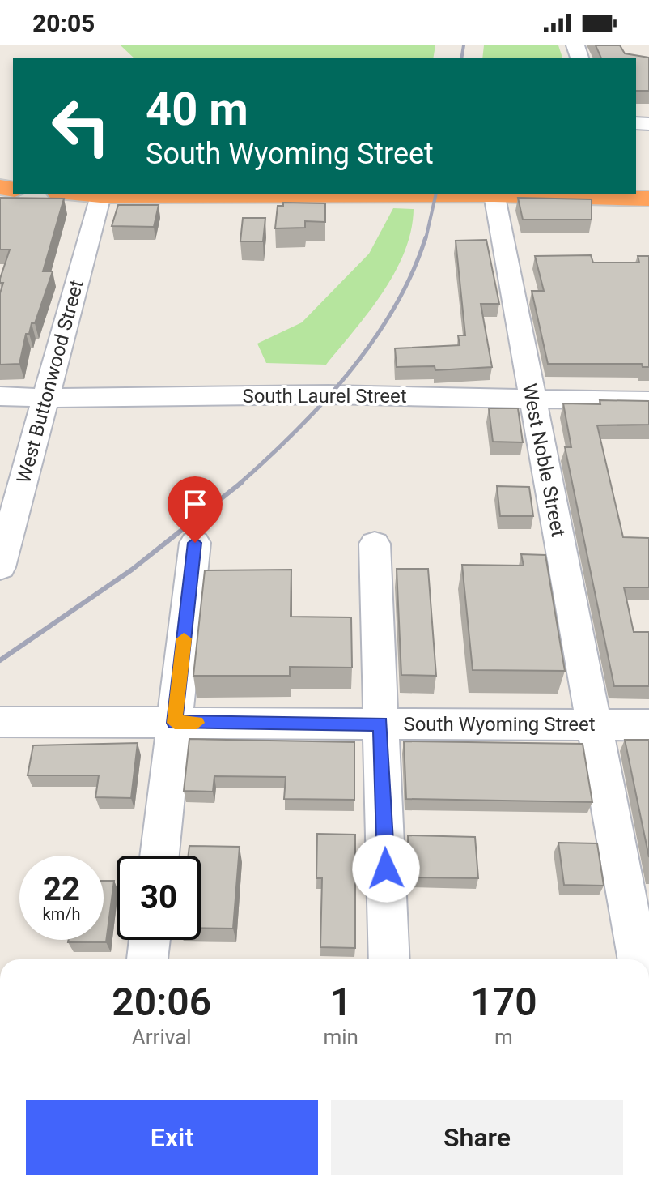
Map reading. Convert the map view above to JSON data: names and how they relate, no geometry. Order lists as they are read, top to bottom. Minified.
{"streets":{"street":["West Buttonwood Street","South Laurel Street","West Noble Street","South Wyoming Street"]},"crossings":[["West Buttonwood Street","South Laurel Street"],["South Laurel Street","West Noble Street"],["West Noble Street","South Wyoming Street"]],"page":{"status":"20:05","turn":["40 m","South Wyoming Street"],"speed":"22 km/h","limit":"30","eta":["20:06","Arrival","1","min","170","m"],"buttons":["Exit","Share"]}}
